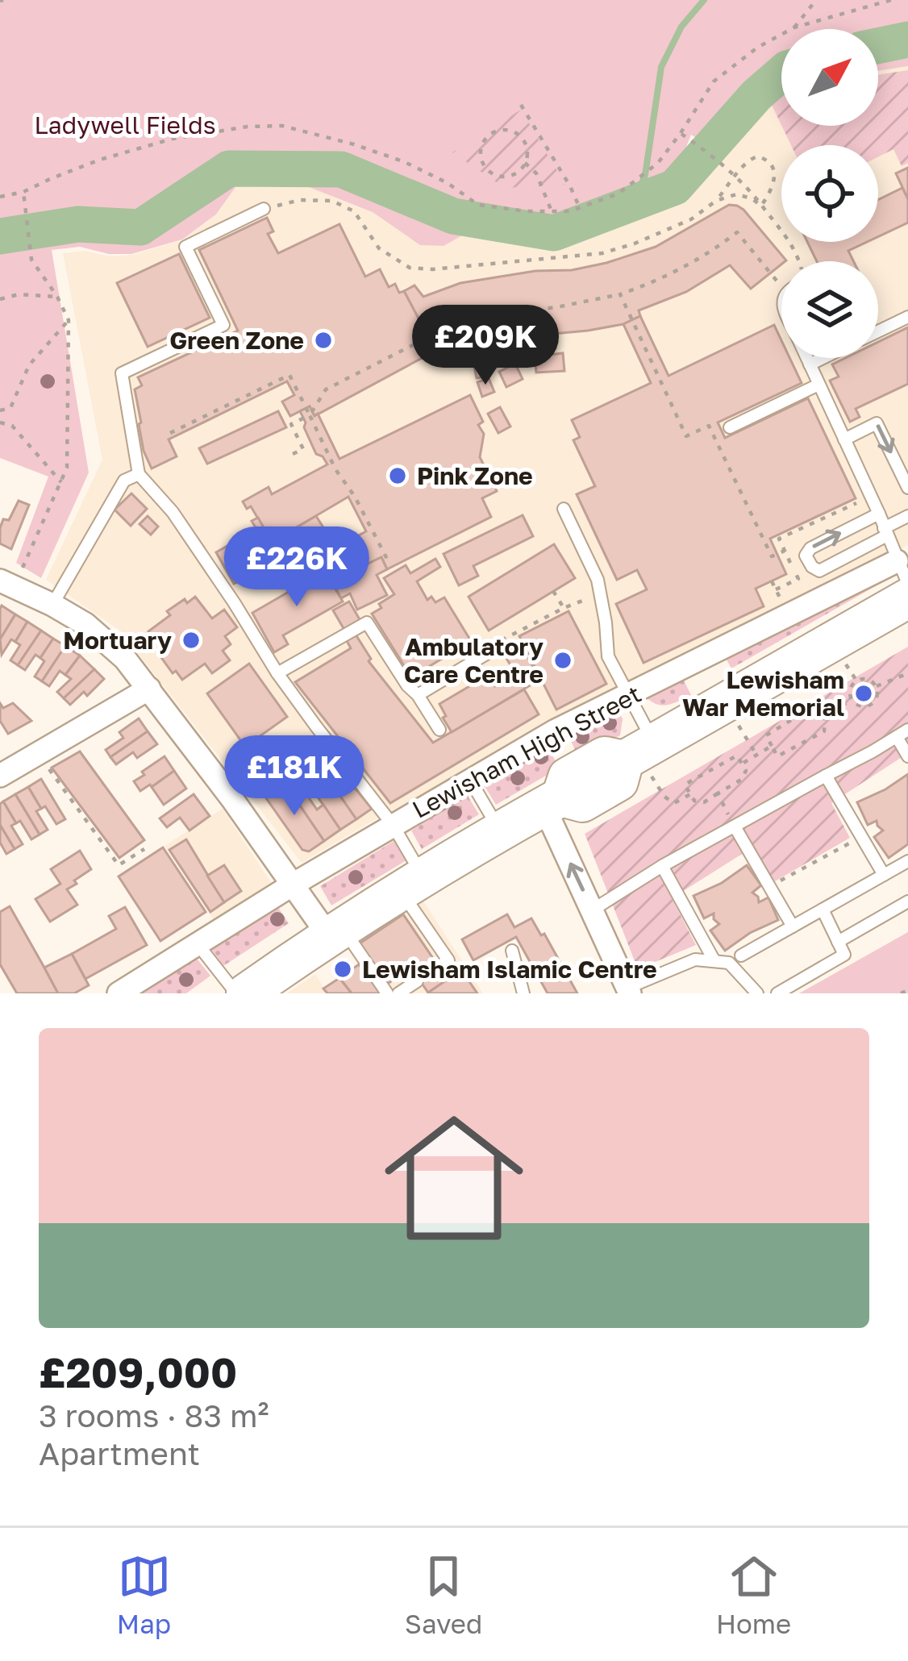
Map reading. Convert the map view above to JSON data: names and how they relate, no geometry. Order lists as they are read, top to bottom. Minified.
{"streets":{"street":["Lewisham High Street"]},"parks":["Ladywell Fields"],"places":["Green Zone","Pink Zone","Mortuary","Ambulatory Care Centre","Lewisham War Memorial","Lewisham Islamic Centre"],"north":"top right","page":{"price":["£209K","£226K","£181K"],"list":[{"name":"£209,000","note":"3 rooms · 83 m² · Apartment"}],"tabs":["Map","Saved","Home"]}}
